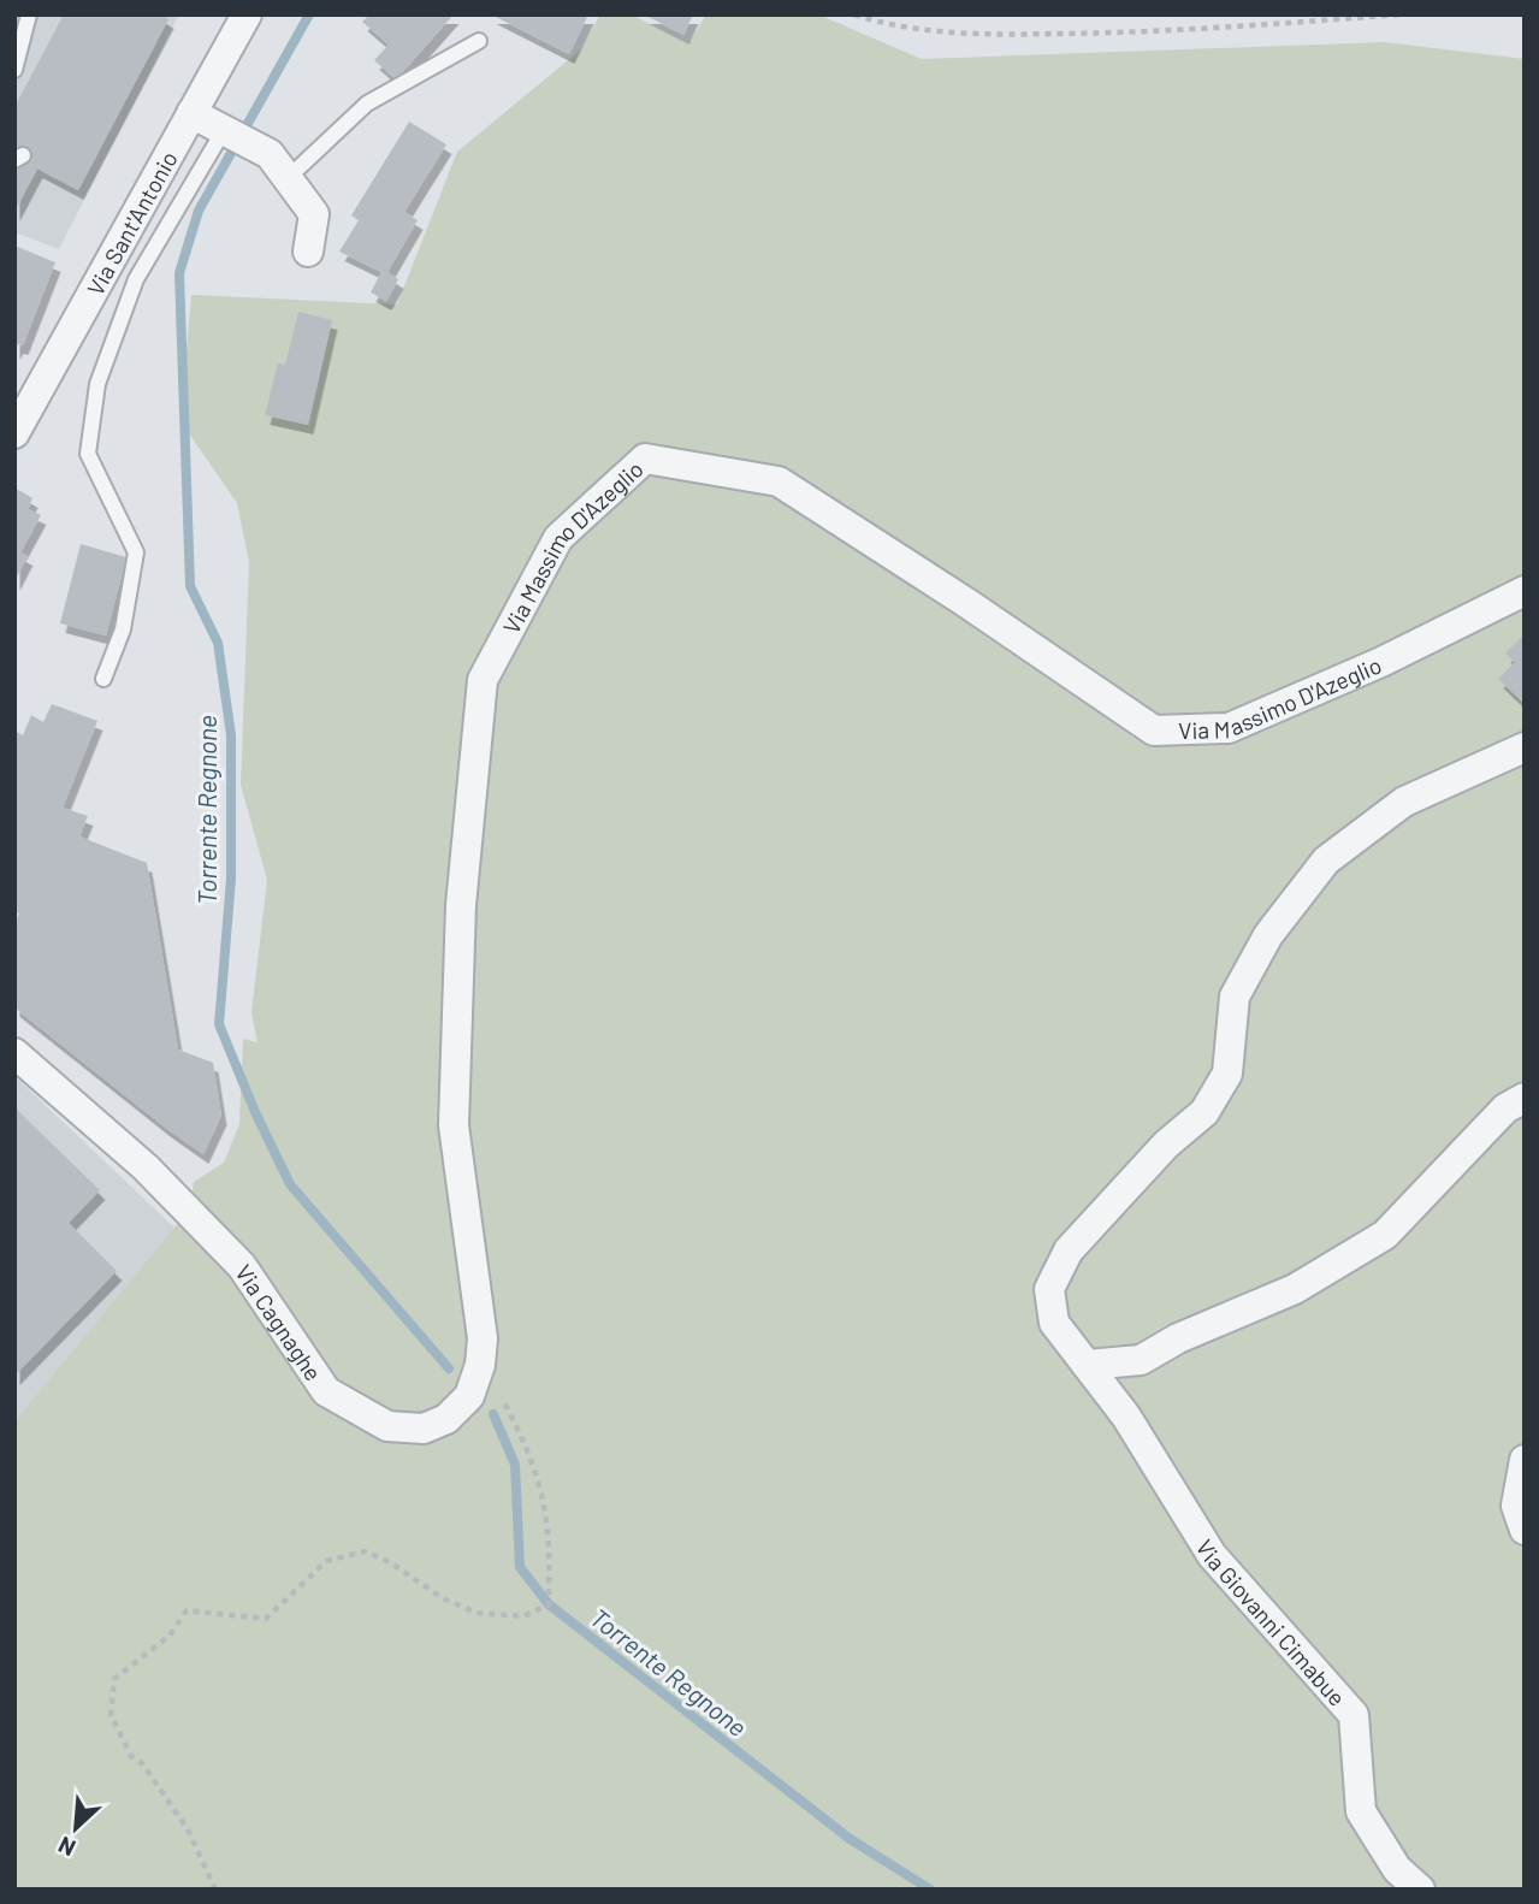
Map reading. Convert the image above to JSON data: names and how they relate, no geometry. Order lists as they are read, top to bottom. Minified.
{"streets":{"street":["Via Sant'Antonio","Via Massimo D'Azeglio","Via Cagnaghe","Via Giovanni Cimabue"]},"crossings":[["Via Massimo D'Azeglio","Via Cagnaghe"]],"water":["Torrente Regnone"],"north":"bottom left"}
